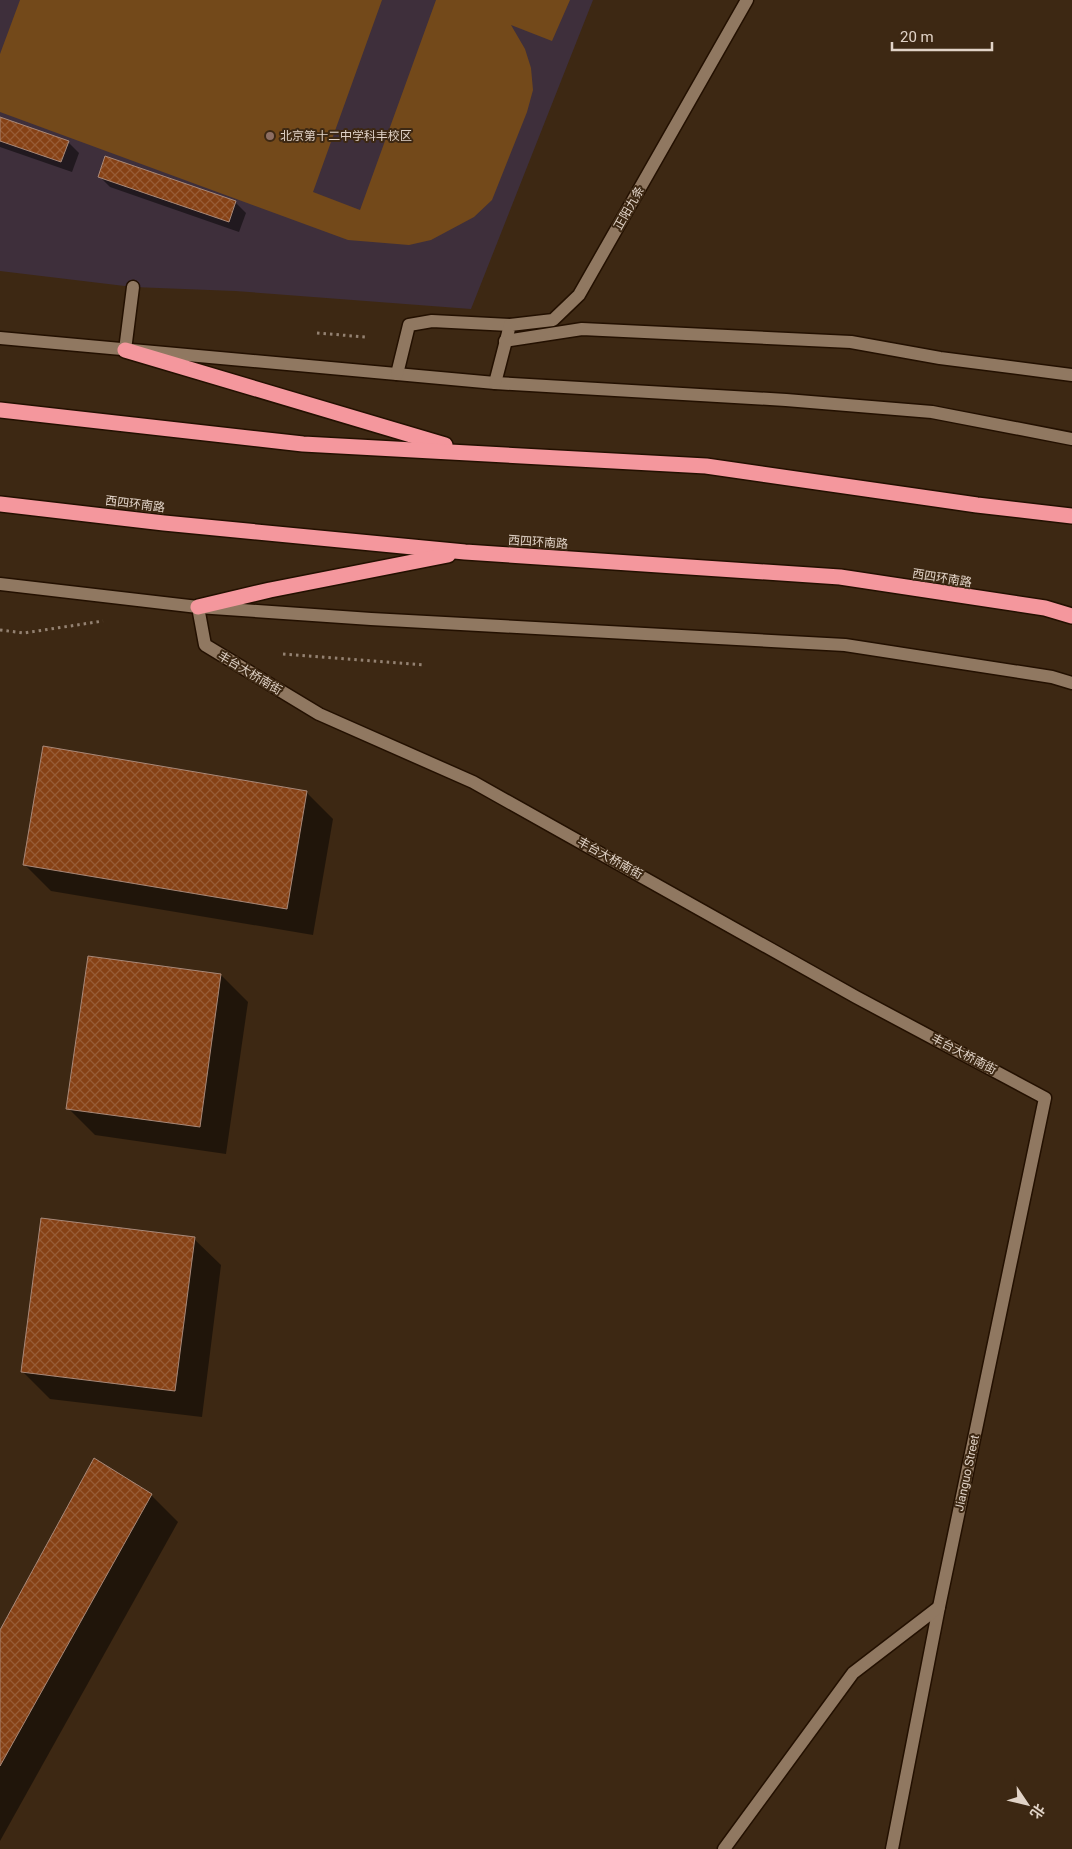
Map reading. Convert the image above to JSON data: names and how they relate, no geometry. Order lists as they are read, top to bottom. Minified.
{"streets":{"highway":["西四环南路"],"street":["正阳九条","丰台大桥南街","Jianguo Street"]},"crossings":[["丰台大桥南街","Jianguo Street"]],"places":["北京第十二中学科丰校区"],"scale_bar":"20 m","north":"bottom right"}
